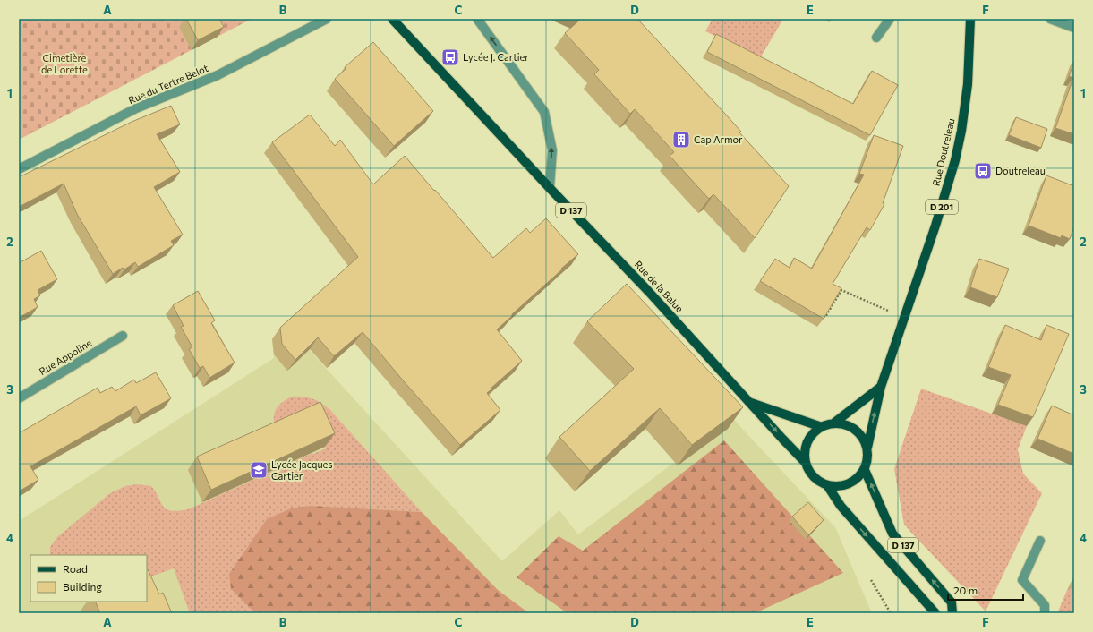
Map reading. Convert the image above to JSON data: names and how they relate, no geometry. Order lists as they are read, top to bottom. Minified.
{"streets":{"main road":["Rue Doutreleau","D 201","D 137","Rue de la Balue"],"street":["Rue du Tertre Belot","Rue Appoline"]},"crossings":[["Rue Doutreleau","D 137"],["Rue Doutreleau","Rue de la Balue"],["D 137","Rue de la Balue"]],"parks":["Cimetière de Lorette"],"places":{"bus stop":["Lycée J. Cartier","Doutreleau"],"building":["Cap Armor"],"school or university":["Lycée Jacques Cartier"]},"legend":["Road","Building"],"scale_bar":"20 m","grid":{"columns":["A","B","C","D","E","F"],"rows":["1","2","3","4"]}}
